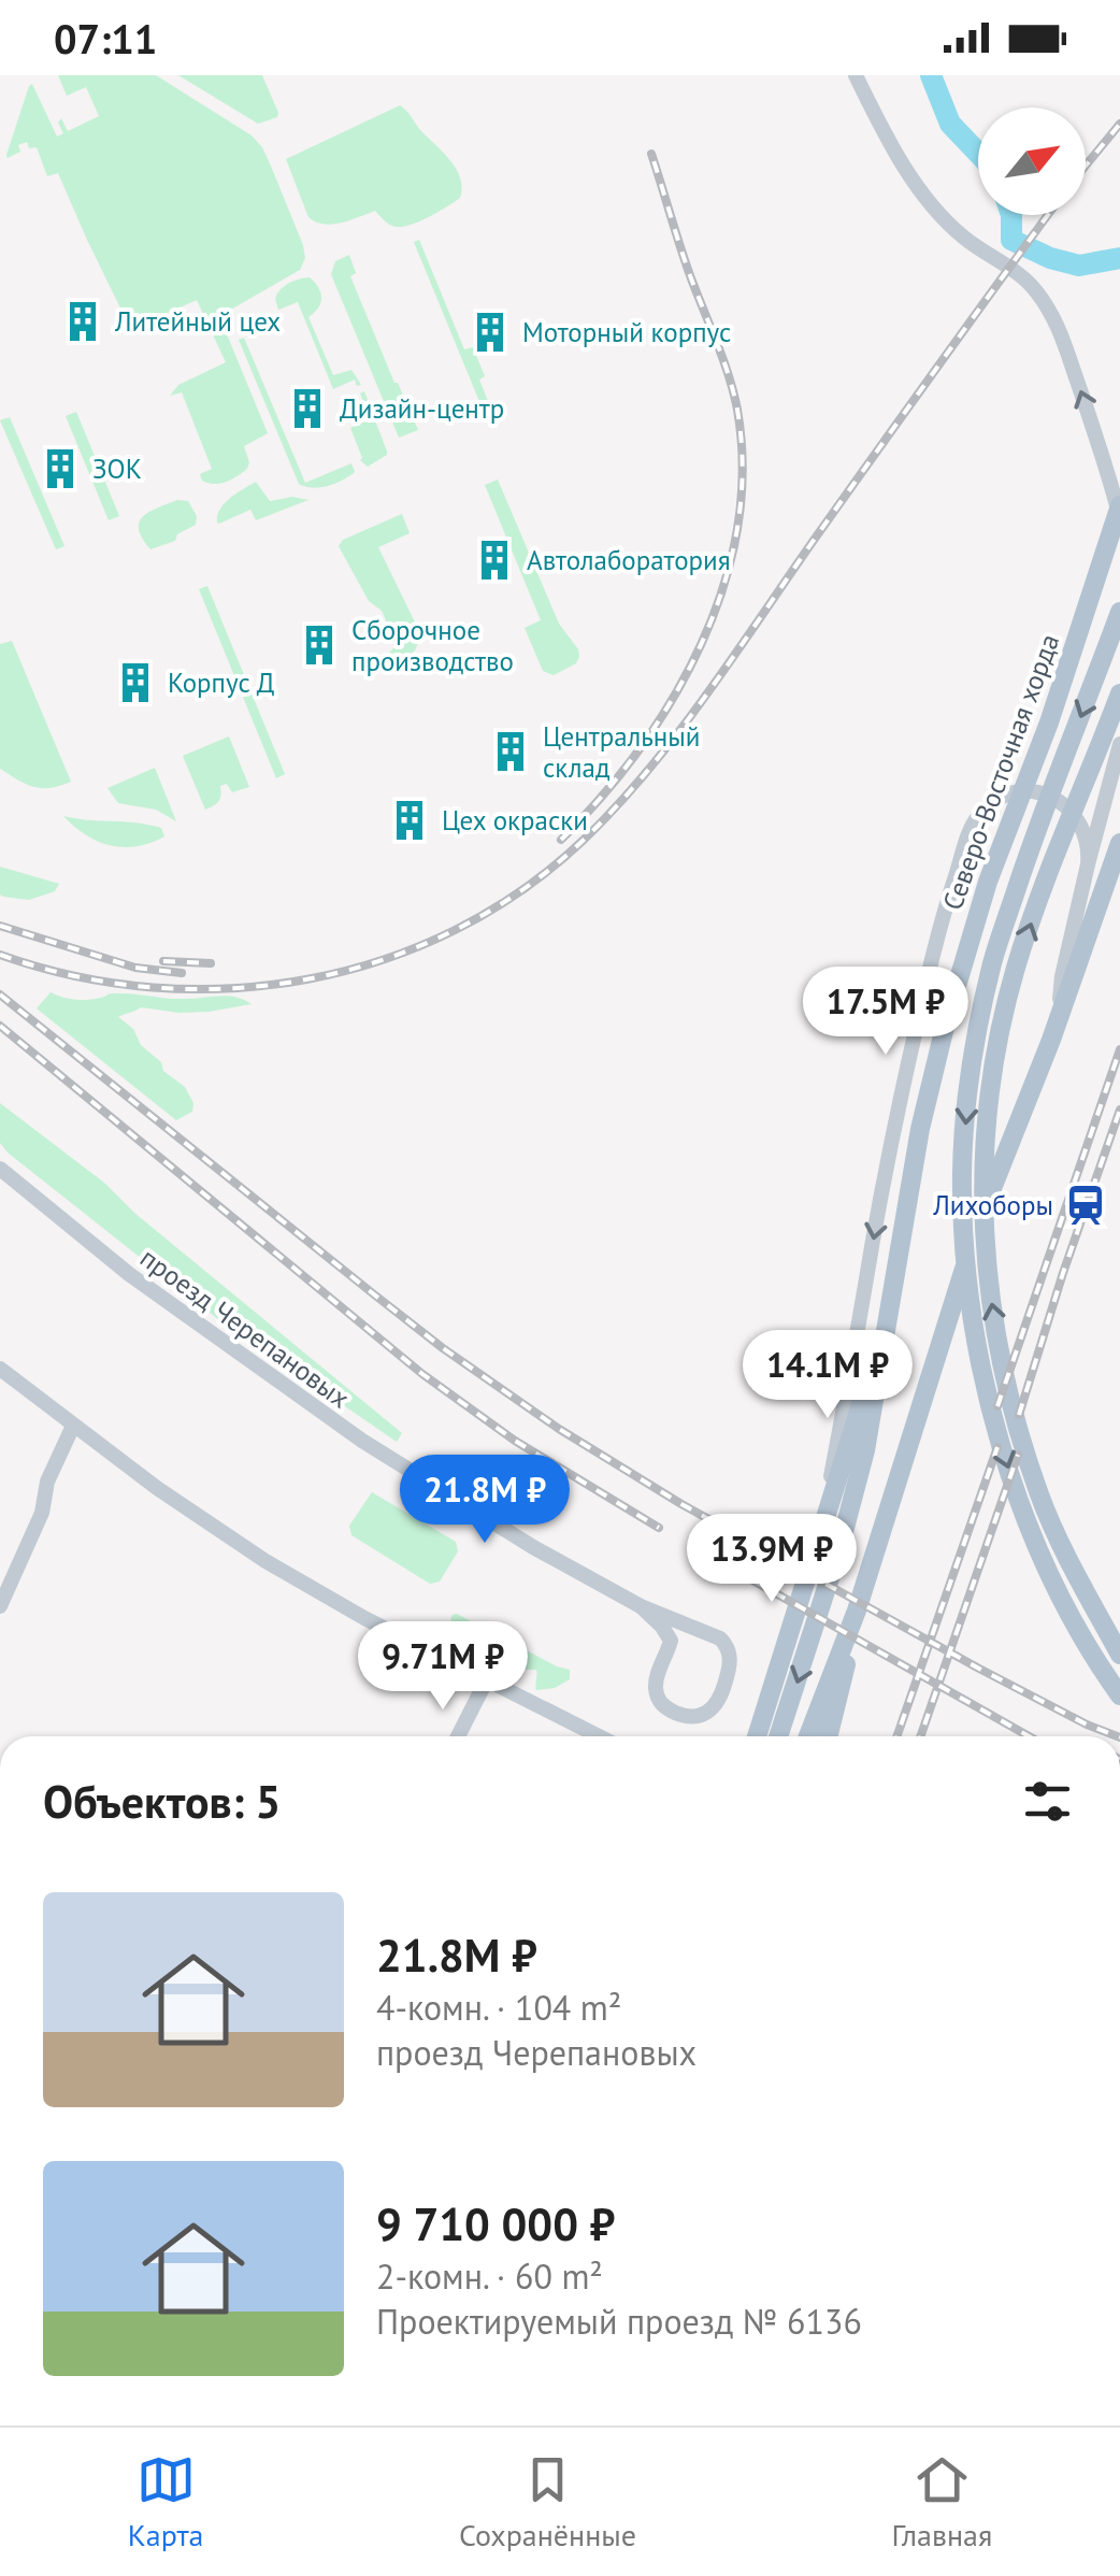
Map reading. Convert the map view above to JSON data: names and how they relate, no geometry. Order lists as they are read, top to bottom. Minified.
{"streets":{"main road":["Северо-Восточная хорда"],"street":["проезд Черепановых"]},"places":{"building":["Литейный цех","Моторный корпус","Дизайн-центр","ЗОК","Автолаборатория","Сборочное производство","Корпус Д","Центральный склад","Цех окраски"],"station":["Лихоборы"]},"north":"top right","page":{"status":"07:11","price":["17.5M ₽","14.1M ₽","21.8M ₽","13.9M ₽","9.71M ₽"],"heading":"Объектов: 5","list":[{"name":"21.8M ₽","note":"4-комн. · 104 m² · проезд Черепановых"},{"name":"9 710 000 ₽","note":"2-комн. · 60 m² · Проектируемый проезд № 6136"}],"tabs":["Карта","Сохранённые","Главная"]}}
